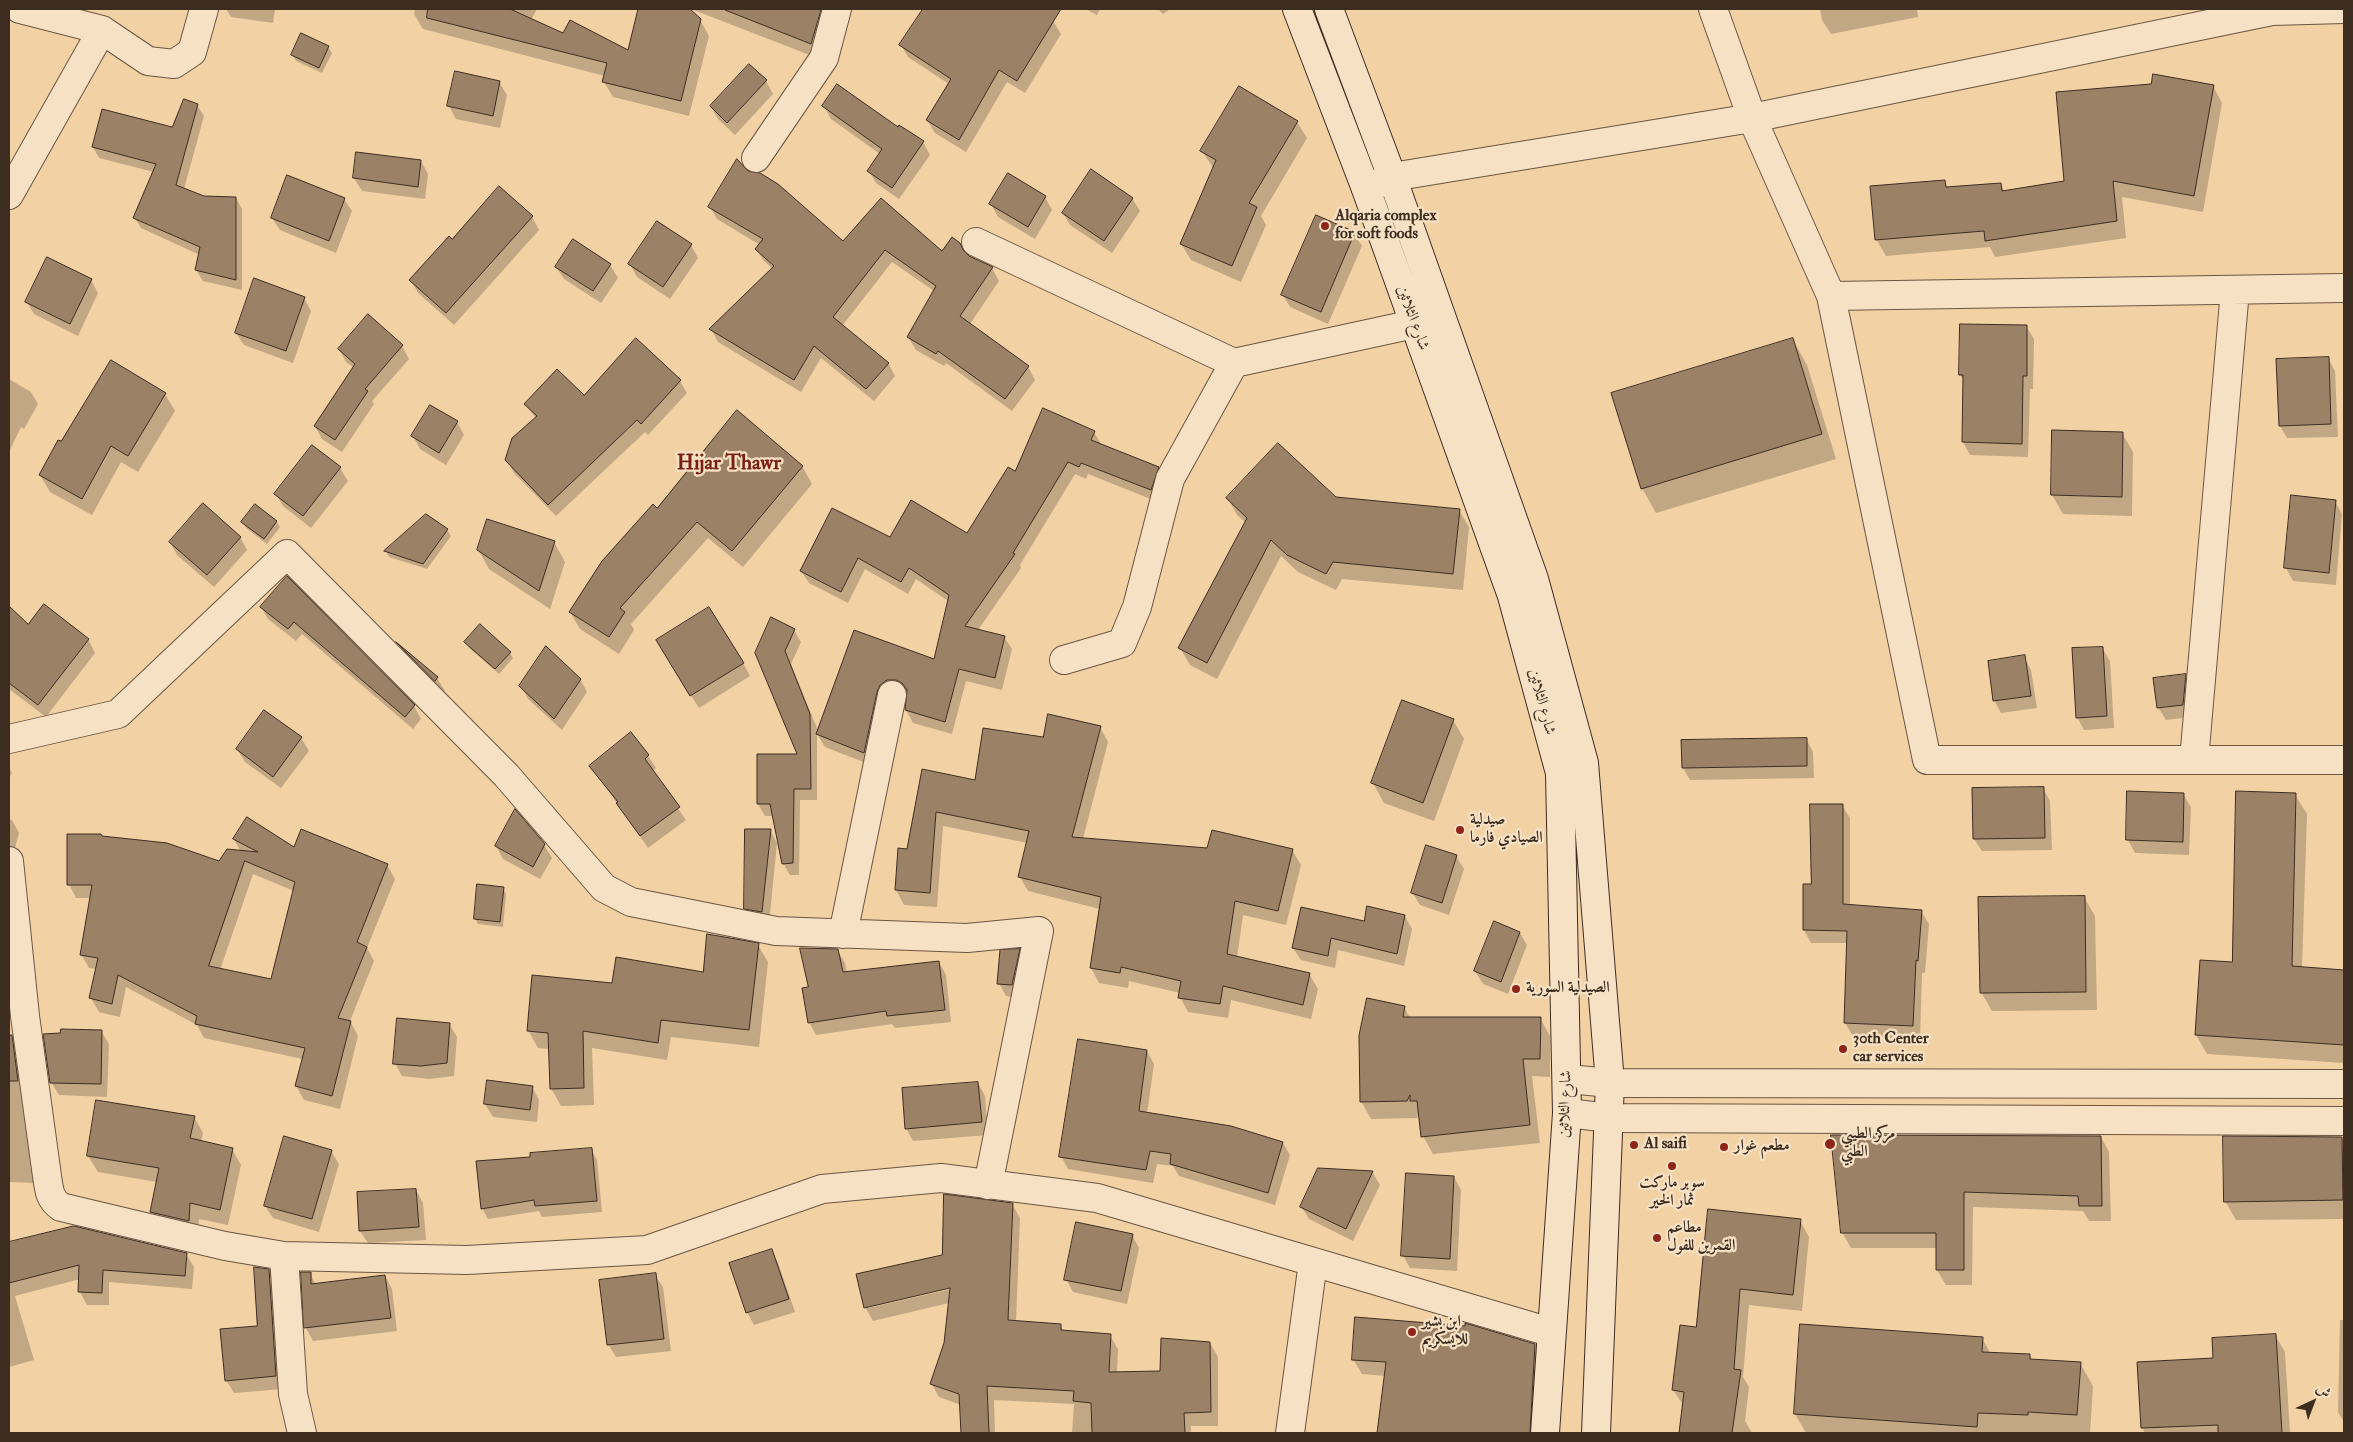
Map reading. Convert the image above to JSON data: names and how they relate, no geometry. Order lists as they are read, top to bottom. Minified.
{"streets":{"street":["شارع الثلاثين"]},"districts":["Hijar Thawr"],"places":["Alqaria complex for soft foods","صيدلية الصيادي فارما","الصيدلية السورية","30th Center car services","مركز الطيبي الطبي","Al saifi","مطعم غوار","سوبر ماركت ثمار الخير","مطاعم القمرين للفول","ابن بشير للايسكريم"],"north":"top right"}
